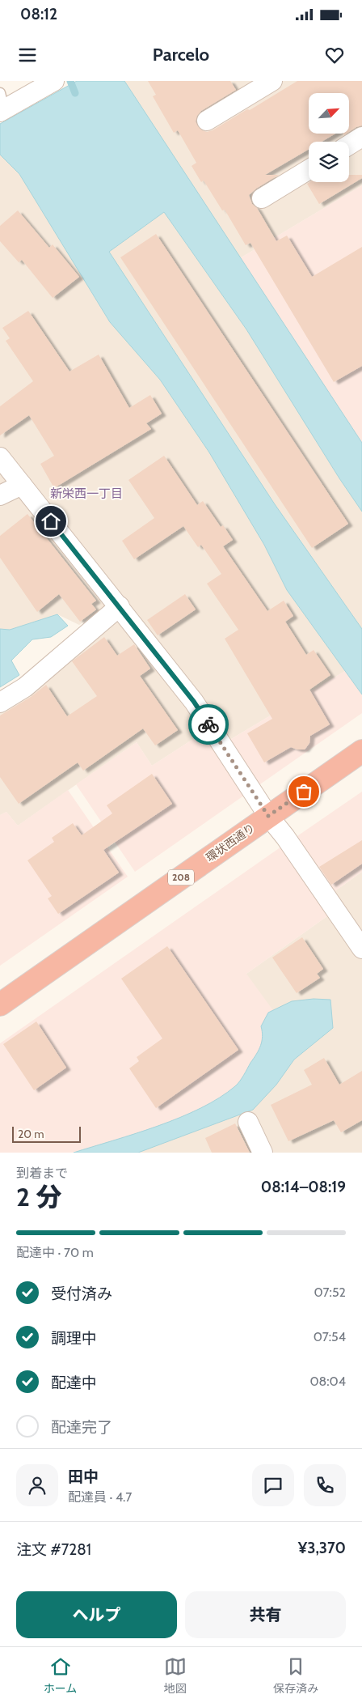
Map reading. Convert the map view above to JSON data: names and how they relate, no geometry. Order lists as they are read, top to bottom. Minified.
{"streets":{"highway":["環状西通り","208"]},"districts":["新栄西一丁目"],"scale_bar":"20 m","north":"top right","page":{"status":"08:12","header":"Parcelo","scale":"20 m","heading":["2 分","到着まで","08:14–08:19"],"panel":["田中","配達員 · 4.7","注文 #7281","¥3,370"],"bar":"配達中 · 70 m","list":[["受付済み","07:52"],["調理中","07:54"],["配達中","08:04"],"配達完了"],"buttons":["ヘルプ","共有"],"tabs":["ホーム","地図","保存済み"]}}
